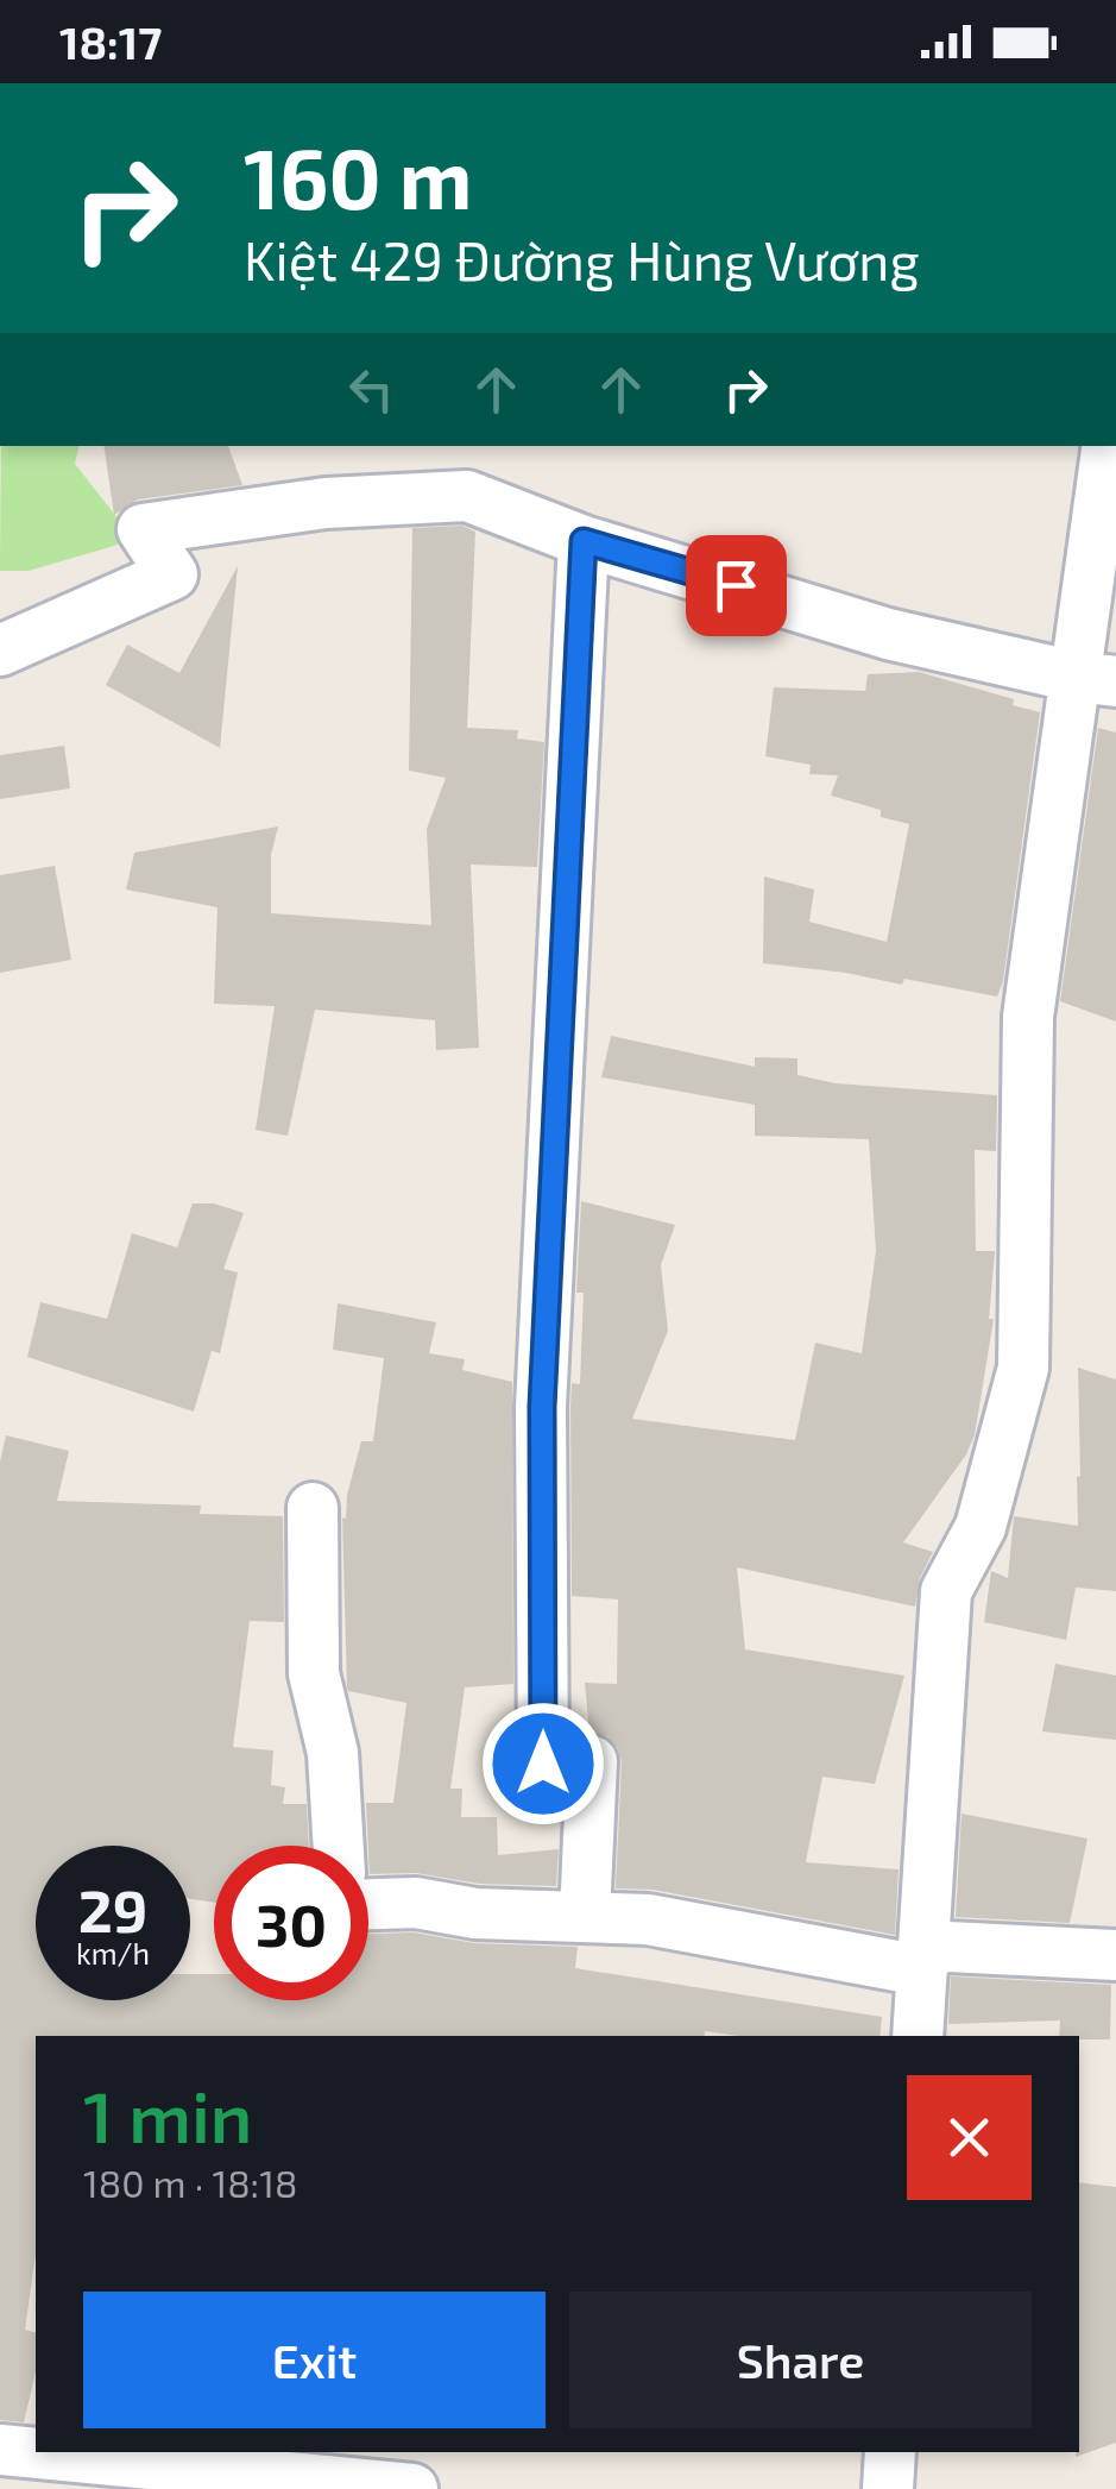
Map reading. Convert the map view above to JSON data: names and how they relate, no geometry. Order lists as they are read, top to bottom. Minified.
{"page":{"status":"18:17","turn":["160 m","Kiệt 429 Đường Hùng Vương"],"speed":"29 km/h","limit":"30","heading":["1 min","180 m · 18:18"],"buttons":["Exit","Share"]}}
